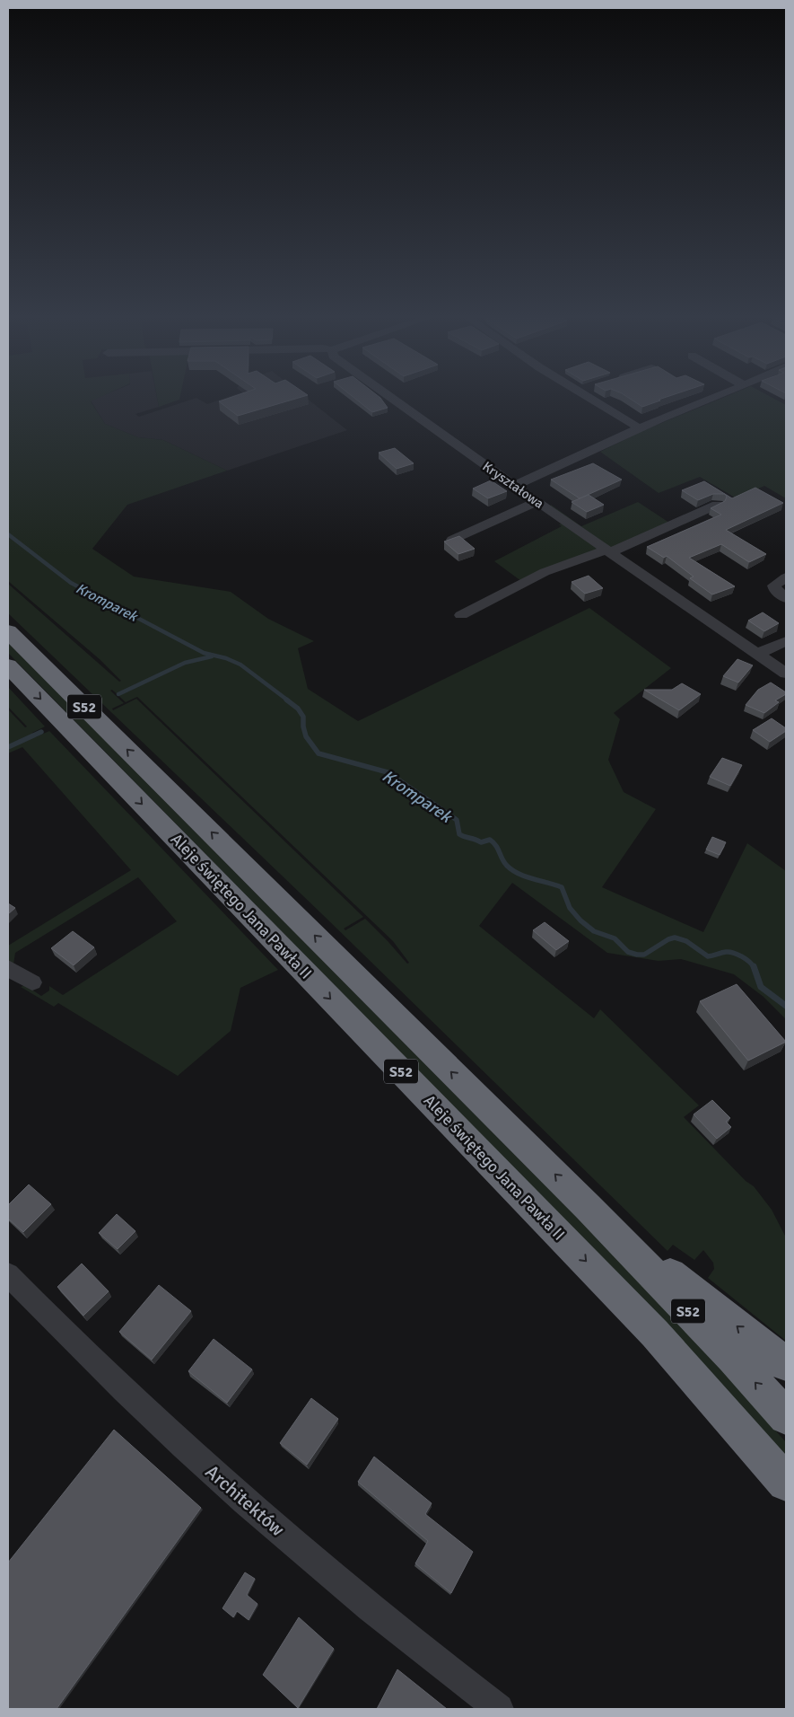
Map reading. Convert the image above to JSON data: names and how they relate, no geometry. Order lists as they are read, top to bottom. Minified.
{"streets":{"highway":["S52","Aleje świętego Jana Pawła II"],"street":["Kryształowa","Architektów"]},"water":["Kromparek"]}
